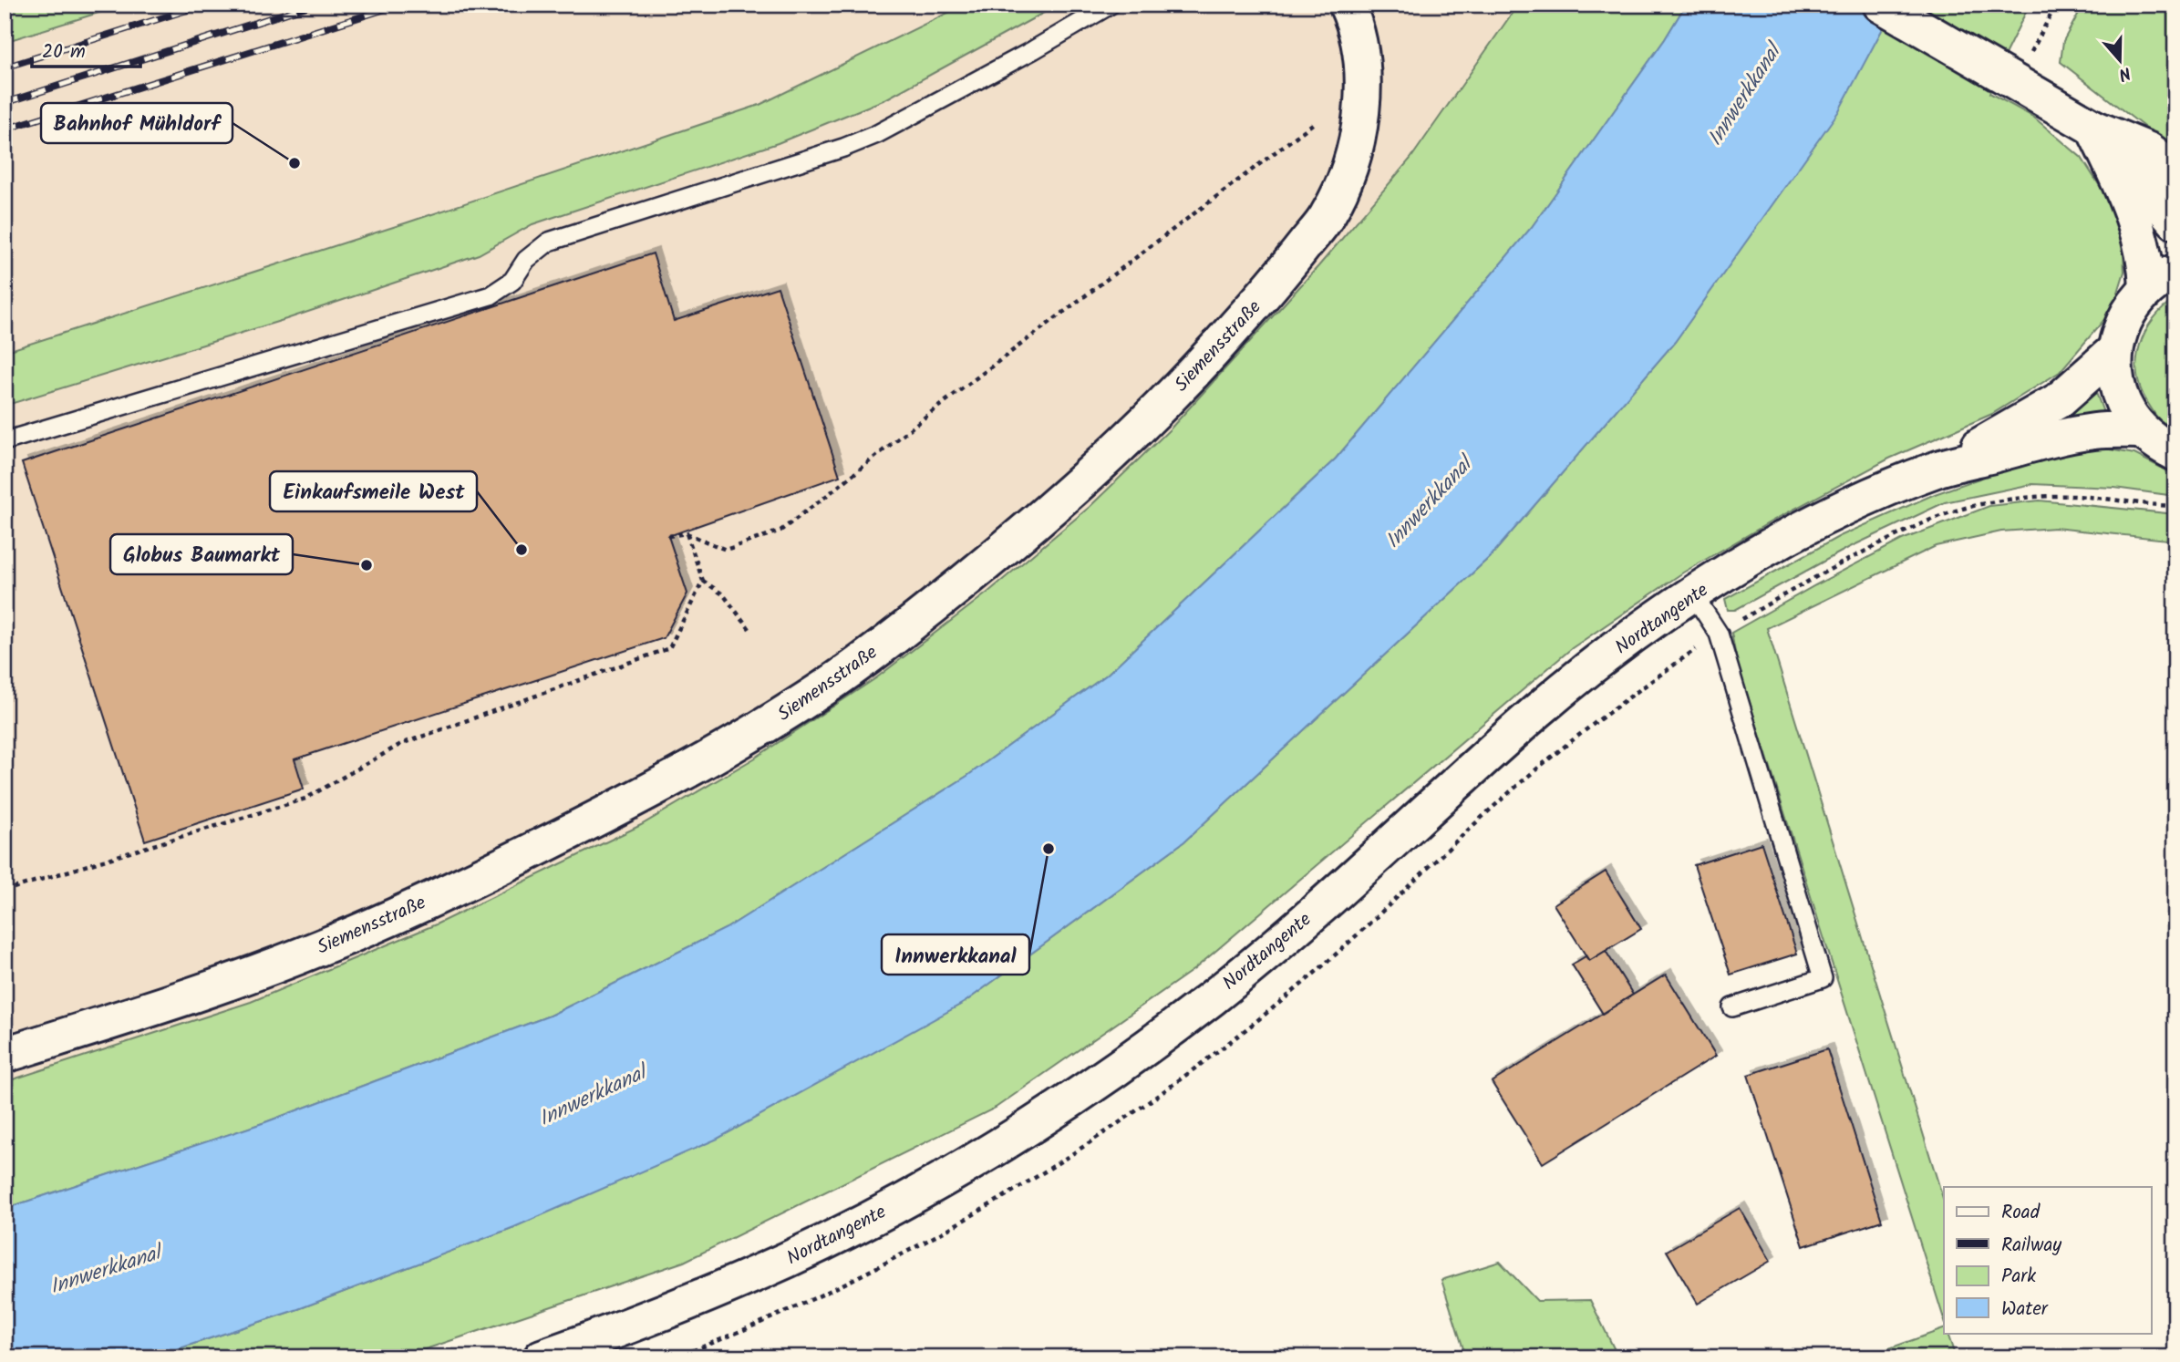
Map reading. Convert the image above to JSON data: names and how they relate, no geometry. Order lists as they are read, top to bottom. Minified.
{"streets":{"street":["Siemensstraße","Nordtangente"]},"water":["Innwerkkanal"],"places":["Bahnhof Mühldorf","Einkaufsmeile West","Globus Baumarkt","Innwerkkanal"],"legend":["Road","Railway","Park","Water"],"scale_bar":"20 m","north":"bottom"}
